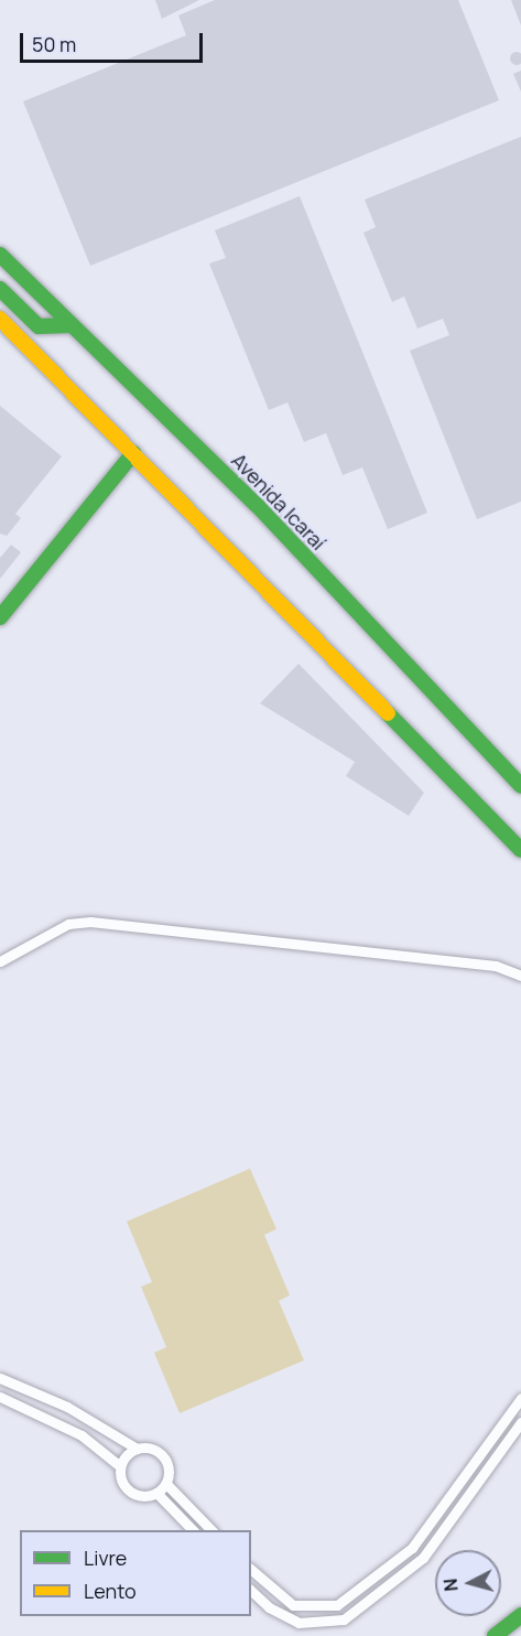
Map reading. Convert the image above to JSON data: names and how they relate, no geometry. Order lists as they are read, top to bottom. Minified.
{"streets":{"main road":["Avenida Icaraí"]},"legend":["Livre","Lento"],"scale_bar":"50 m","north":"left"}
